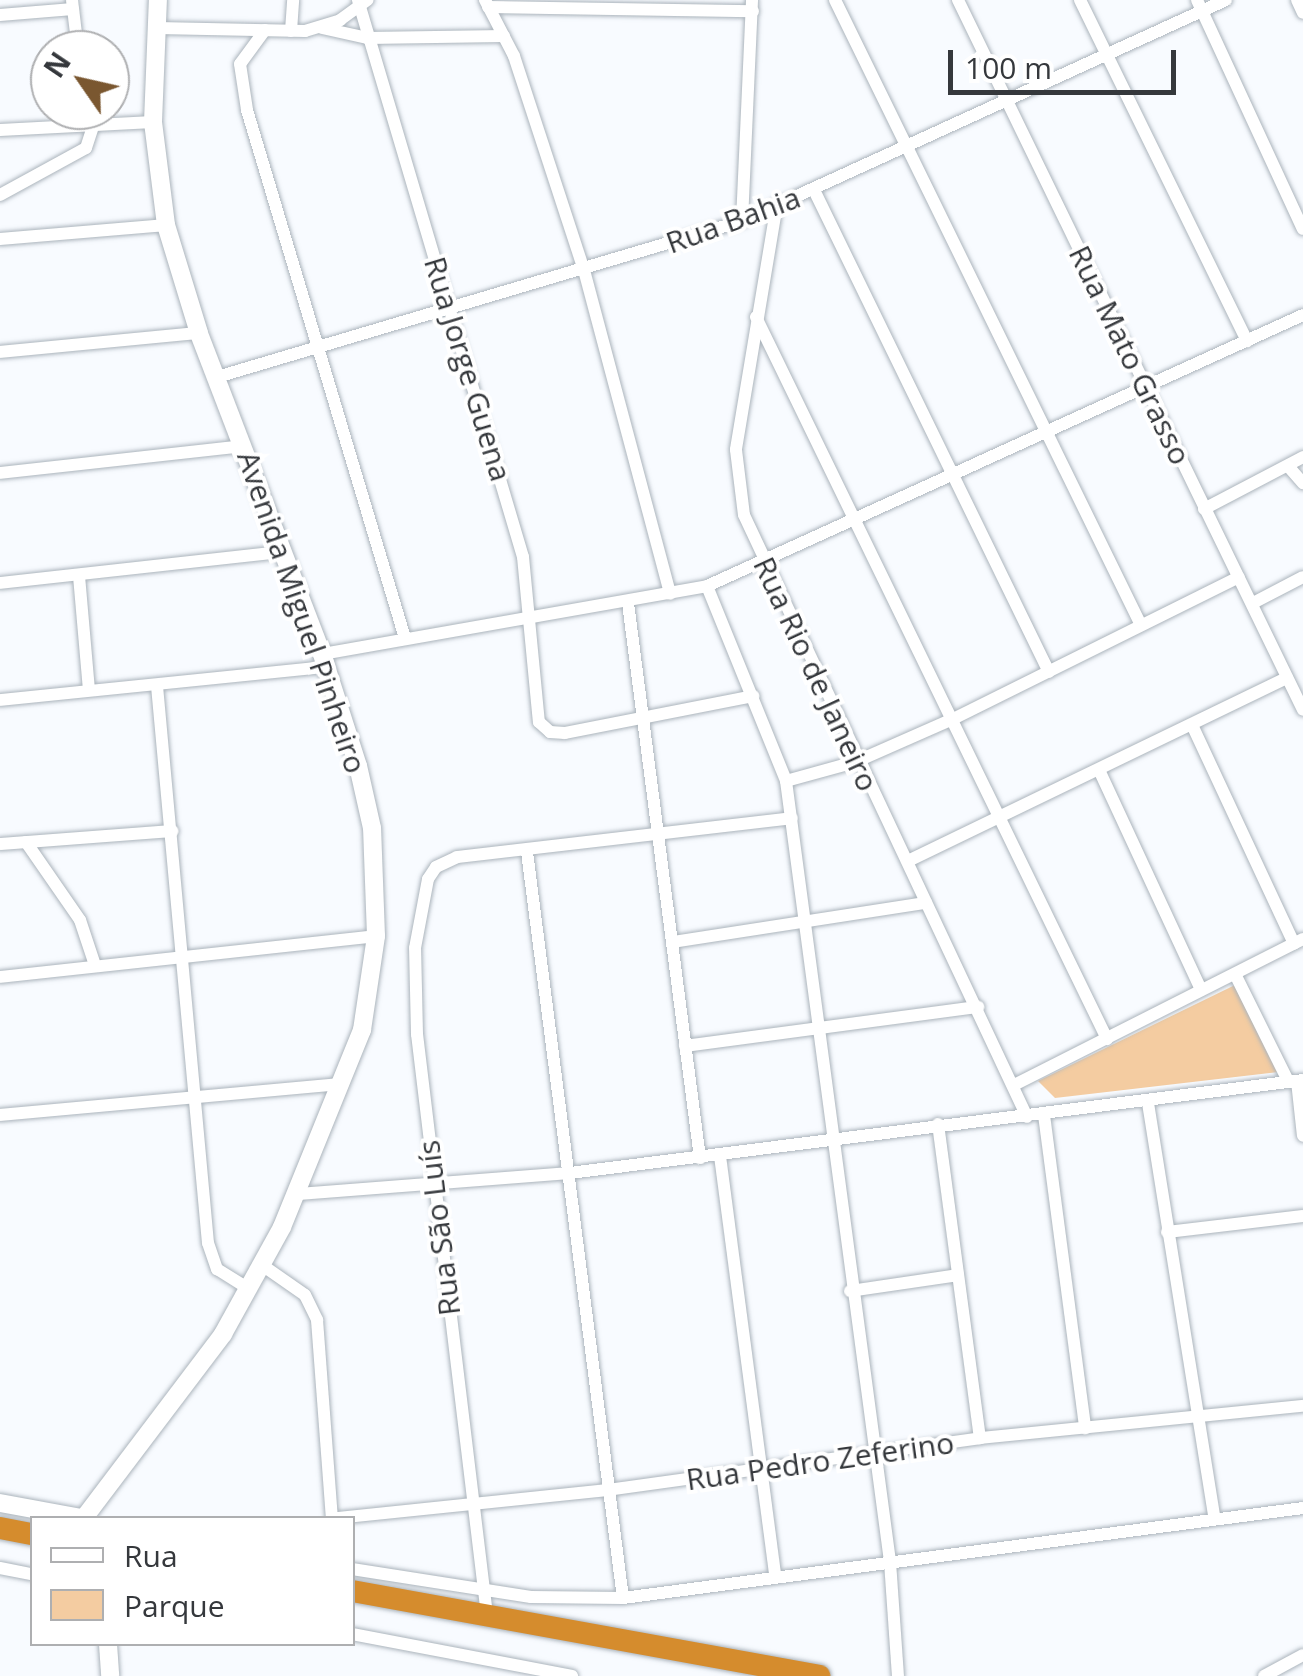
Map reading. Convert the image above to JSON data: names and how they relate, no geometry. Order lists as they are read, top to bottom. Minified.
{"streets":{"street":["Rua Bahia","Rua Mato Grasso","Rua Jorge Guena","Avenida Miguel Pinheiro","Rua Rio de Janeiro","Rua São Luís","Rua Pedro Zeferino"]},"crossings":[["Rua Bahia","Rua Mato Grasso"],["Rua Bahia","Rua Jorge Guena"],["Rua Bahia","Avenida Miguel Pinheiro"],["Rua Bahia","Rua Rio de Janeiro"],["Rua São Luís","Rua Pedro Zeferino"]],"legend":["Rua","Parque"],"scale_bar":"100 m","north":"top left"}
